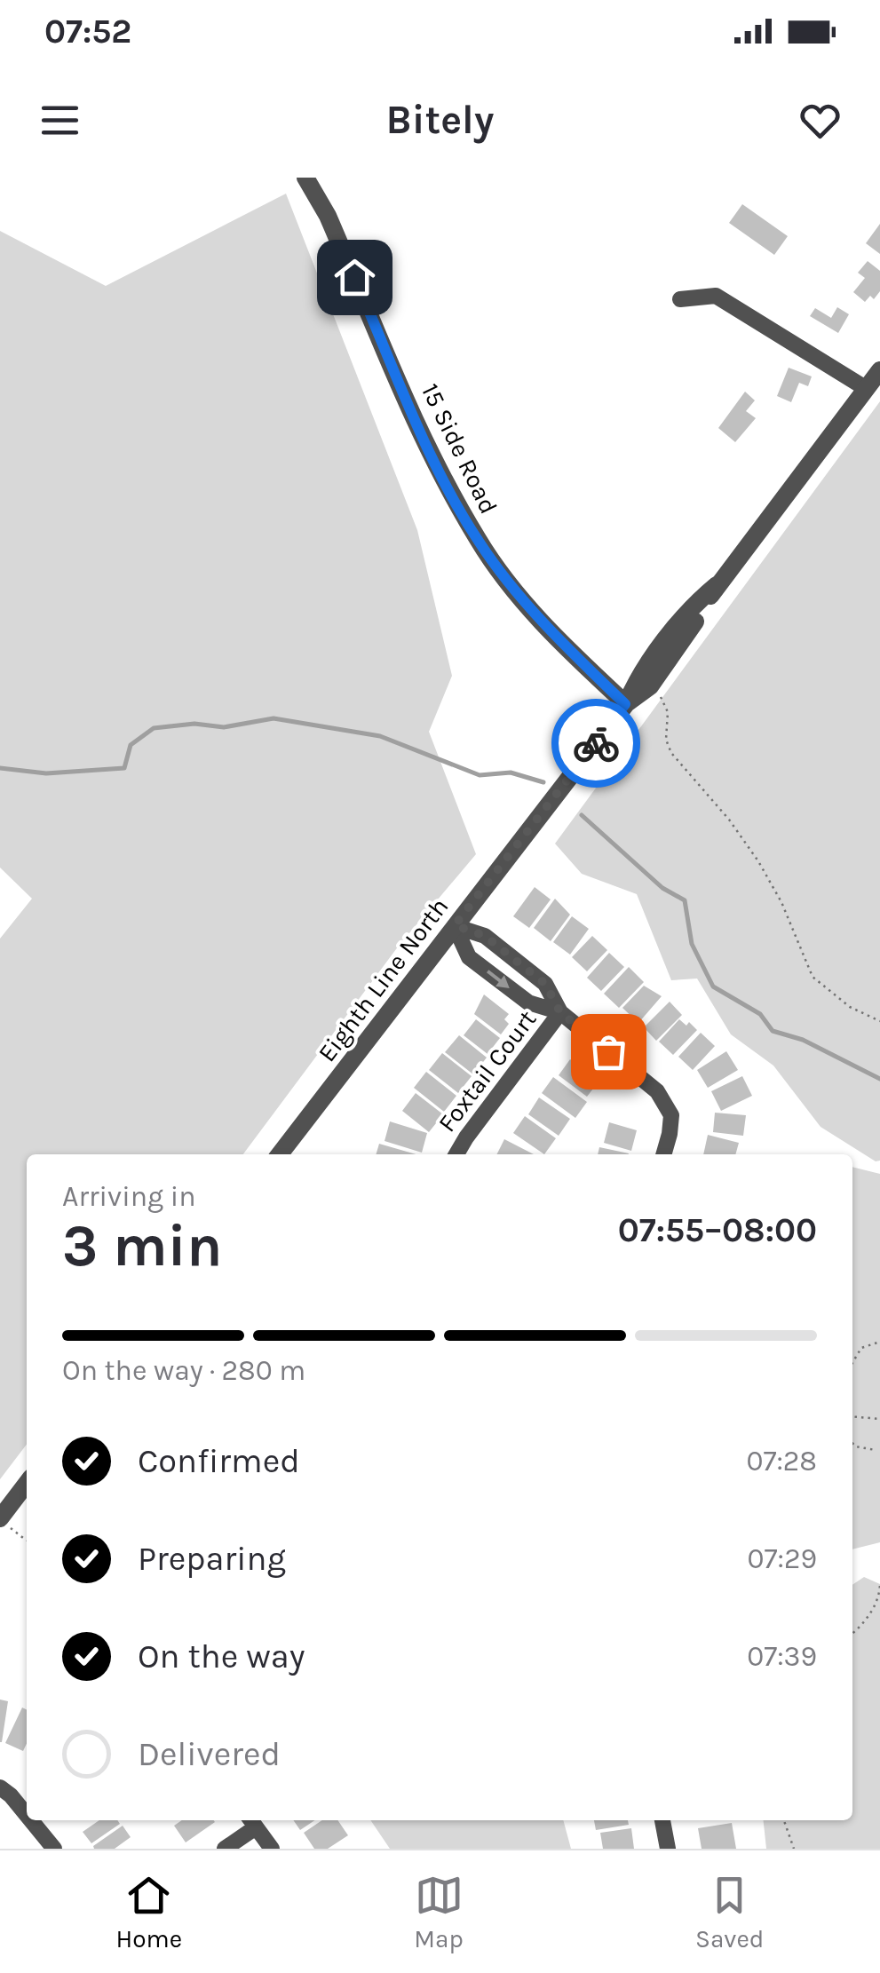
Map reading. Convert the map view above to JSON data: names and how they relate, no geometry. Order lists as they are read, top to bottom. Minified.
{"streets":{"street":["15 Side Road","Eighth Line North","Foxtail Court"]},"crossings":[["15 Side Road","Eighth Line North"]],"page":{"status":"07:52","header":"Bitely","heading":["3 min","Arriving in","07:55–08:00"],"bar":"On the way · 280 m","list":[["Confirmed","07:28"],["Preparing","07:29"],["On the way","07:39"],"Delivered"],"tabs":["Home","Map","Saved"]}}
